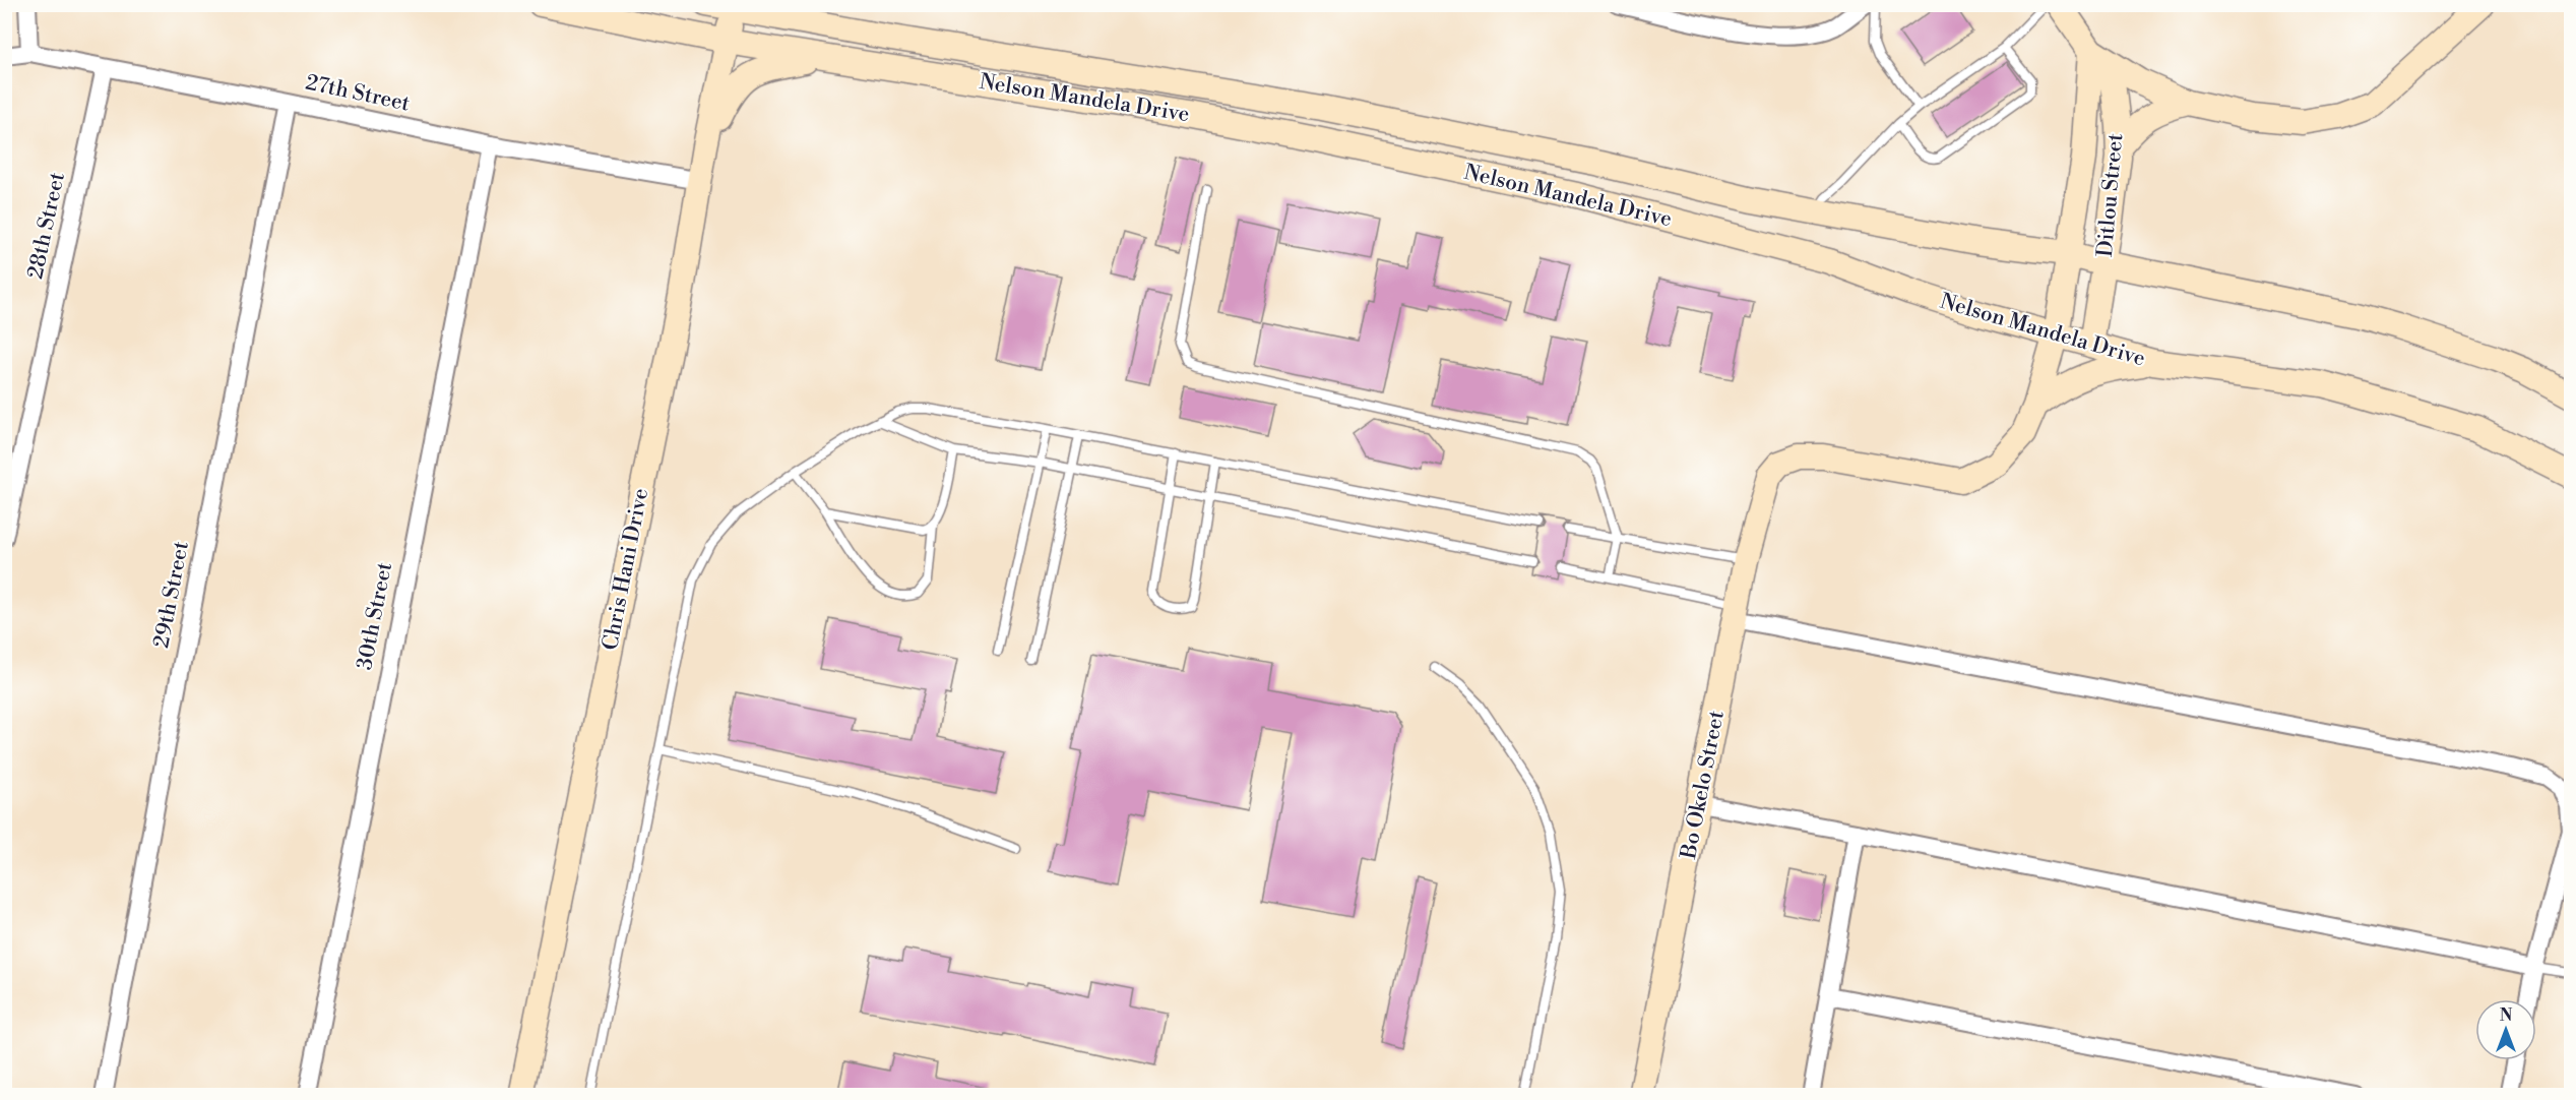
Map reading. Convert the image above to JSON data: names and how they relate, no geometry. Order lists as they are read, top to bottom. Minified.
{"streets":{"main road":["Nelson Mandela Drive","Ditlou Street","Chris Hani Drive","Bo Okelo Street"],"street":["27th Street","28th Street","29th Street","30th Street"]},"crossings":[["27th Street","28th Street"],["27th Street","Chris Hani Drive"],["27th Street","29th Street"],["27th Street","30th Street"],["Nelson Mandela Drive","Ditlou Street"],["Nelson Mandela Drive","Chris Hani Drive"],["Ditlou Street","Bo Okelo Street"]],"north":"top"}
